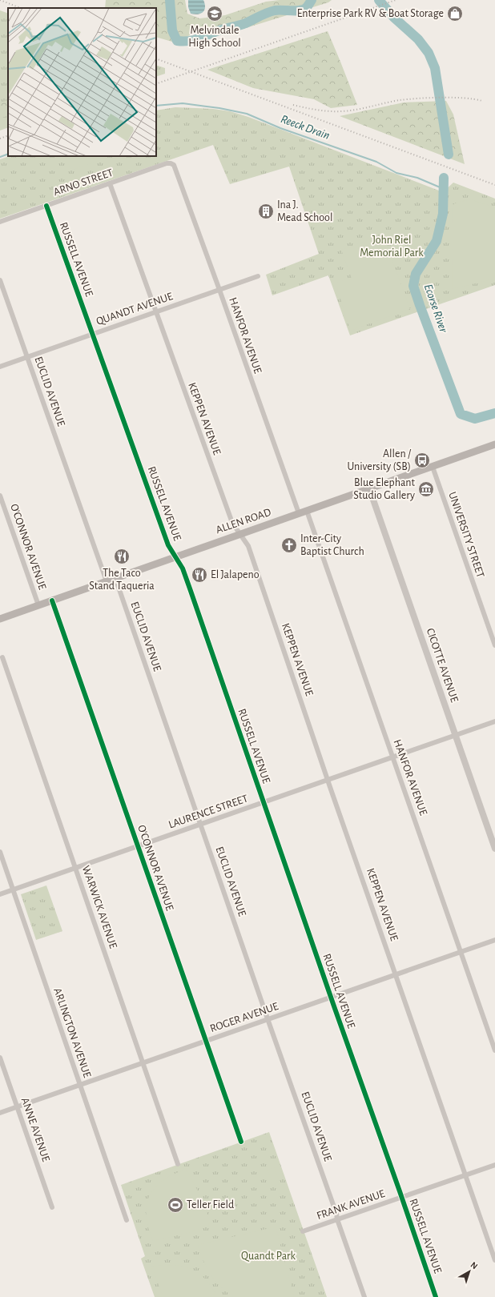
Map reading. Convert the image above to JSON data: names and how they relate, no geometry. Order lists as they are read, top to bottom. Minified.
{"streets":{"main road":["ALLEN ROAD"],"street":["ARNO STREET","RUSSELL AVENUE","QUANDT AVENUE","HANFOR AVENUE","EUCLID AVENUE","KEPPEN AVENUE","UNIVERSITY STREET","O'CONNOR AVENUE","CICOTTE AVENUE","LAURENCE STREET","WARWICK AVENUE","ROGER AVENUE","ARLINGTON AVENUE","ANNE AVENUE","FRANK AVENUE"]},"crossings":[["ARNO STREET","RUSSELL AVENUE"],["ARNO STREET","HANFOR AVENUE"],["ARNO STREET","KEPPEN AVENUE"],["RUSSELL AVENUE","QUANDT AVENUE"],["RUSSELL AVENUE","ALLEN ROAD"],["RUSSELL AVENUE","LAURENCE STREET"],["RUSSELL AVENUE","ROGER AVENUE"],["RUSSELL AVENUE","FRANK AVENUE"],["QUANDT AVENUE","HANFOR AVENUE"],["QUANDT AVENUE","EUCLID AVENUE"],["QUANDT AVENUE","KEPPEN AVENUE"],["HANFOR AVENUE","ALLEN ROAD"],["HANFOR AVENUE","LAURENCE STREET"],["HANFOR AVENUE","ROGER AVENUE"],["EUCLID AVENUE","ALLEN ROAD"],["EUCLID AVENUE","LAURENCE STREET"],["EUCLID AVENUE","ROGER AVENUE"],["EUCLID AVENUE","FRANK AVENUE"],["KEPPEN AVENUE","ALLEN ROAD"],["KEPPEN AVENUE","LAURENCE STREET"],["KEPPEN AVENUE","ROGER AVENUE"],["KEPPEN AVENUE","FRANK AVENUE"],["ALLEN ROAD","UNIVERSITY STREET"],["ALLEN ROAD","O'CONNOR AVENUE"],["ALLEN ROAD","CICOTTE AVENUE"],["O'CONNOR AVENUE","LAURENCE STREET"],["O'CONNOR AVENUE","ROGER AVENUE"],["CICOTTE AVENUE","LAURENCE STREET"],["LAURENCE STREET","WARWICK AVENUE"],["LAURENCE STREET","ARLINGTON AVENUE"],["WARWICK AVENUE","ROGER AVENUE"],["ROGER AVENUE","ARLINGTON AVENUE"],["ROGER AVENUE","ANNE AVENUE"]],"water":["Reeck Drain","Ecorse River"],"parks":["John Riel Memorial Park","Quandt Park"],"places":{"school or university":["Melvindale High School"],"shop":["Enterprise Park RV & Boat Storage"],"building":["Ina J. Mead School"],"bus stop":["Allen / University (SB)"],"museum":["Blue Elephant Studio Gallery"],"church":["Inter-City Baptist Church"],"restaurant":["The Taco Stand Taqueria","El Jalapeno"],"sports":["Teller Field"]},"north":"top right"}
